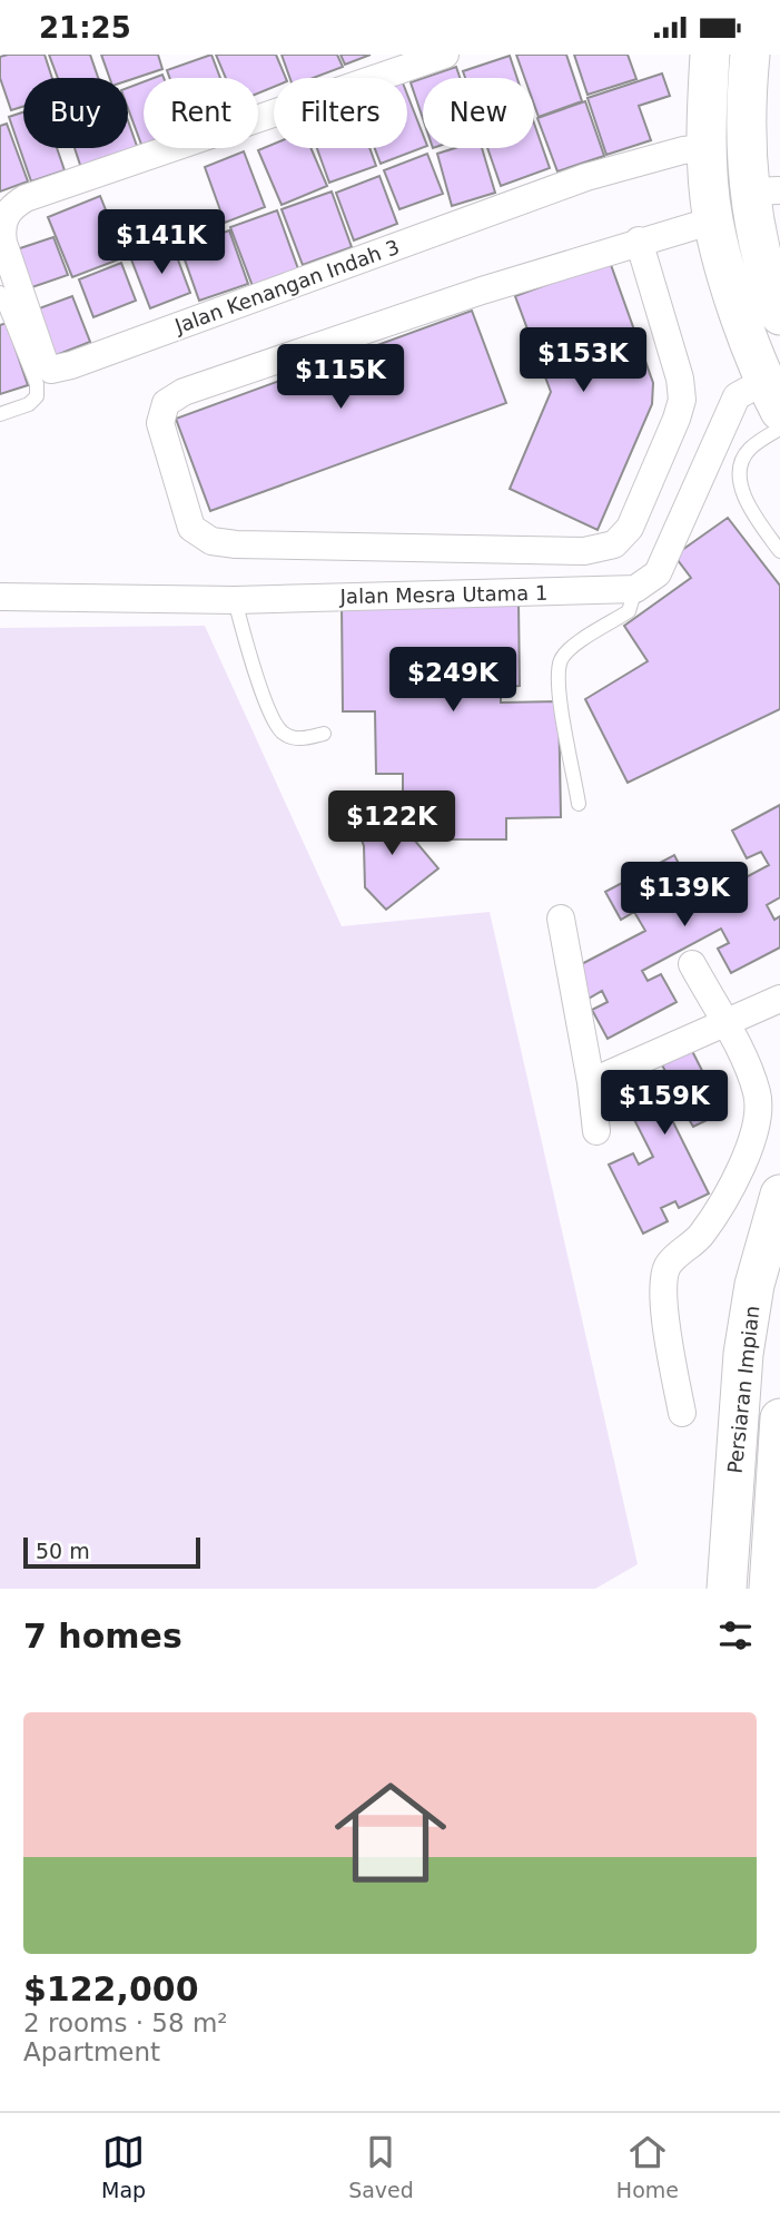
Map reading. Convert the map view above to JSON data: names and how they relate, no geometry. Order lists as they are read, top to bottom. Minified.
{"streets":{"street":["Jalan Kenangan Indah 3","Jalan Mesra Utama 1","Persiaran Impian"]},"scale_bar":"50 m","page":{"status":"21:25","chip":["Buy","Rent","Filters","New"],"price":["$141K","$153K","$115K","$249K","$122K","$139K","$159K"],"scale":"50 m","heading":"7 homes","list":[{"name":"$122,000","note":"2 rooms · 58 m² · Apartment"}],"tabs":["Map","Saved","Home"]}}
